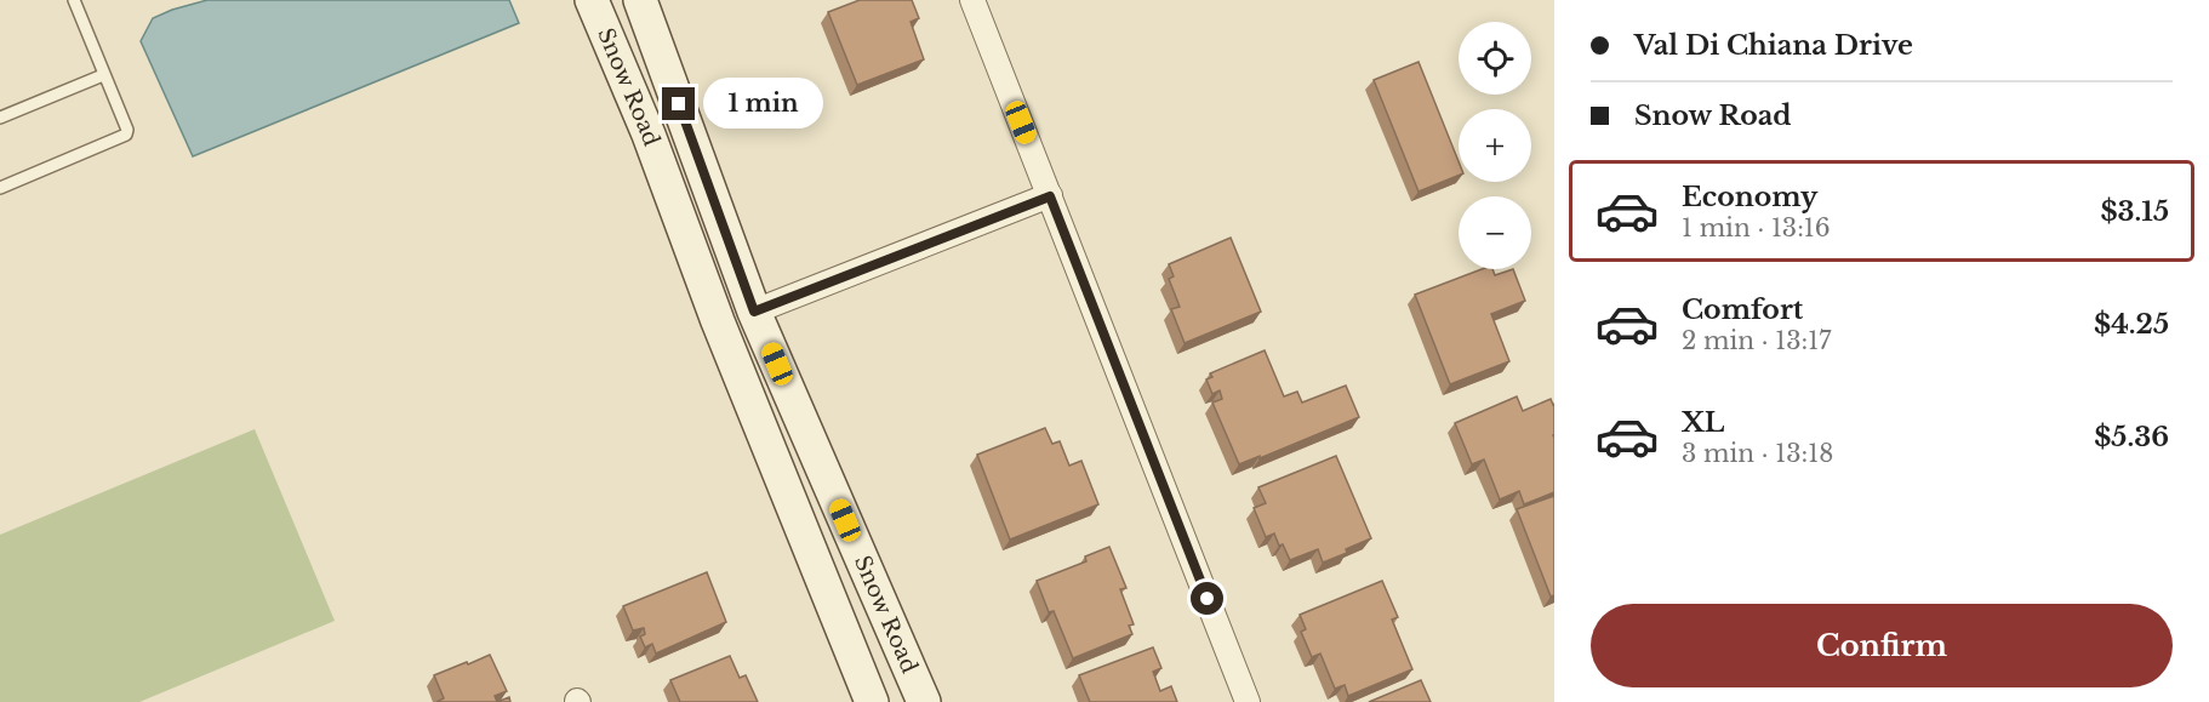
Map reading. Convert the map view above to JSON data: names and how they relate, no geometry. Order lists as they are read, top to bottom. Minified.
{"streets":{"main road":["Snow Road"]},"page":{"banner":["Val Di Chiana Drive","Snow Road"],"map_buttons":["+","−"],"bubble":"1 min","list":[{"name":"Economy","note":"1 min · 13:16","value":"$3.15"},{"name":"Comfort","note":"2 min · 13:17","value":"$4.25"},{"name":"XL","note":"3 min · 13:18","value":"$5.36"}],"buttons":"Confirm"}}
